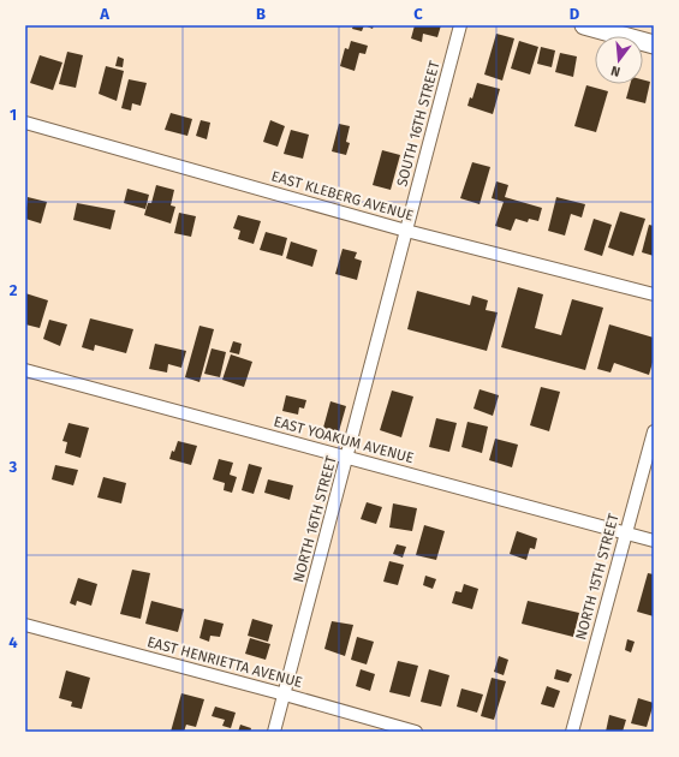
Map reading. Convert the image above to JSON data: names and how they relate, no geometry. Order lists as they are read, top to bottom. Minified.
{"streets":{"street":["SOUTH 16TH STREET","EAST KLEBERG AVENUE","EAST YOAKUM AVENUE","NORTH 16TH STREET","NORTH 15TH STREET","EAST HENRIETTA AVENUE"]},"crossings":[["SOUTH 16TH STREET","EAST KLEBERG AVENUE"],["SOUTH 16TH STREET","NORTH 16TH STREET"],["EAST KLEBERG AVENUE","NORTH 16TH STREET"],["EAST YOAKUM AVENUE","NORTH 16TH STREET"],["EAST YOAKUM AVENUE","NORTH 15TH STREET"],["NORTH 16TH STREET","EAST HENRIETTA AVENUE"]],"north":"bottom","grid":{"columns":["A","B","C","D"],"rows":["1","2","3","4"]}}
